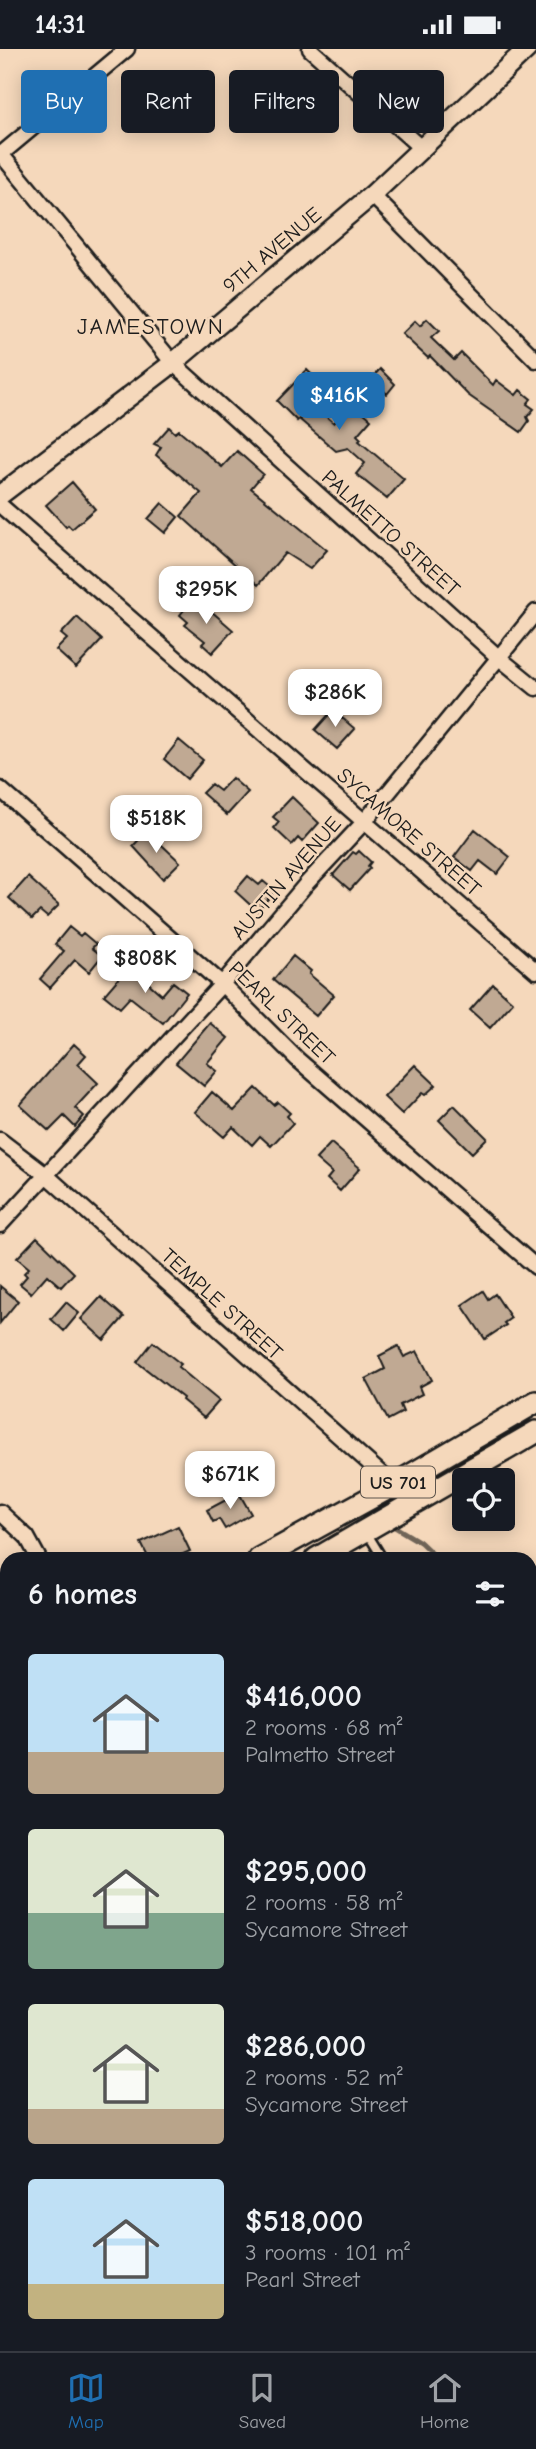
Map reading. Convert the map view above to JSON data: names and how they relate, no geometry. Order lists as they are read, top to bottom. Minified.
{"streets":{"main road":["US 701"],"street":["9TH AVENUE","PALMETTO STREET","SYCAMORE STREET","AUSTIN AVENUE","PEARL STREET","TEMPLE STREET"]},"crossings":[["9TH AVENUE","PALMETTO STREET"],["PALMETTO STREET","AUSTIN AVENUE"],["SYCAMORE STREET","AUSTIN AVENUE"],["AUSTIN AVENUE","PEARL STREET"],["AUSTIN AVENUE","TEMPLE STREET"],["TEMPLE STREET","US 701"]],"districts":["JAMESTOWN"],"page":{"status":"14:31","chip":["Buy","Rent","Filters","New"],"price":["$416K","$295K","$286K","$518K","$808K","$671K"],"heading":"6 homes","list":[{"name":"$416,000","note":"2 rooms · 68 m² · Palmetto Street"},{"name":"$295,000","note":"2 rooms · 58 m² · Sycamore Street"},{"name":"$286,000","note":"2 rooms · 52 m² · Sycamore Street"},{"name":"$518,000","note":"3 rooms · 101 m² · Pearl Street"}],"tabs":["Map","Saved","Home"]}}
